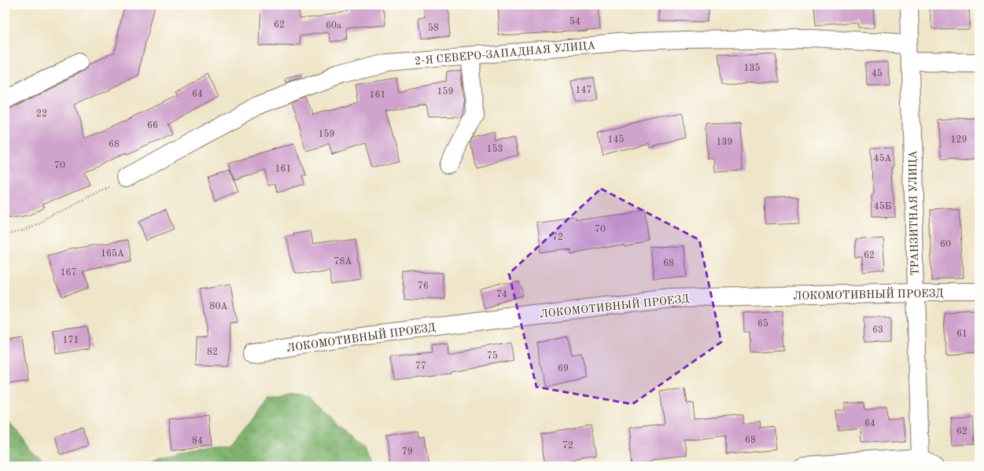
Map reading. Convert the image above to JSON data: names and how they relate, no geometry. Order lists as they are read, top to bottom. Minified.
{"streets":{"street":["2-Я СЕВЕРО-ЗАПАДНАЯ УЛИЦА","ТРАНЗИТНАЯ УЛИЦА","ЛОКОМОТИВНЫЙ ПРОЕЗД"]},"crossings":[["2-Я СЕВЕРО-ЗАПАДНАЯ УЛИЦА","ТРАНЗИТНАЯ УЛИЦА"],["ТРАНЗИТНАЯ УЛИЦА","ЛОКОМОТИВНЫЙ ПРОЕЗД"]],"house_numbers":["54","62","60а","58","135","45","147","159","64","161","22","66","159","145","129","139","68","153","45А","70","161","45Б","70","72","60","165А","62","78А","68","167","76","74","80А","65","63","61","171","82","75","77","69","64","62","68","84","72","79"]}
